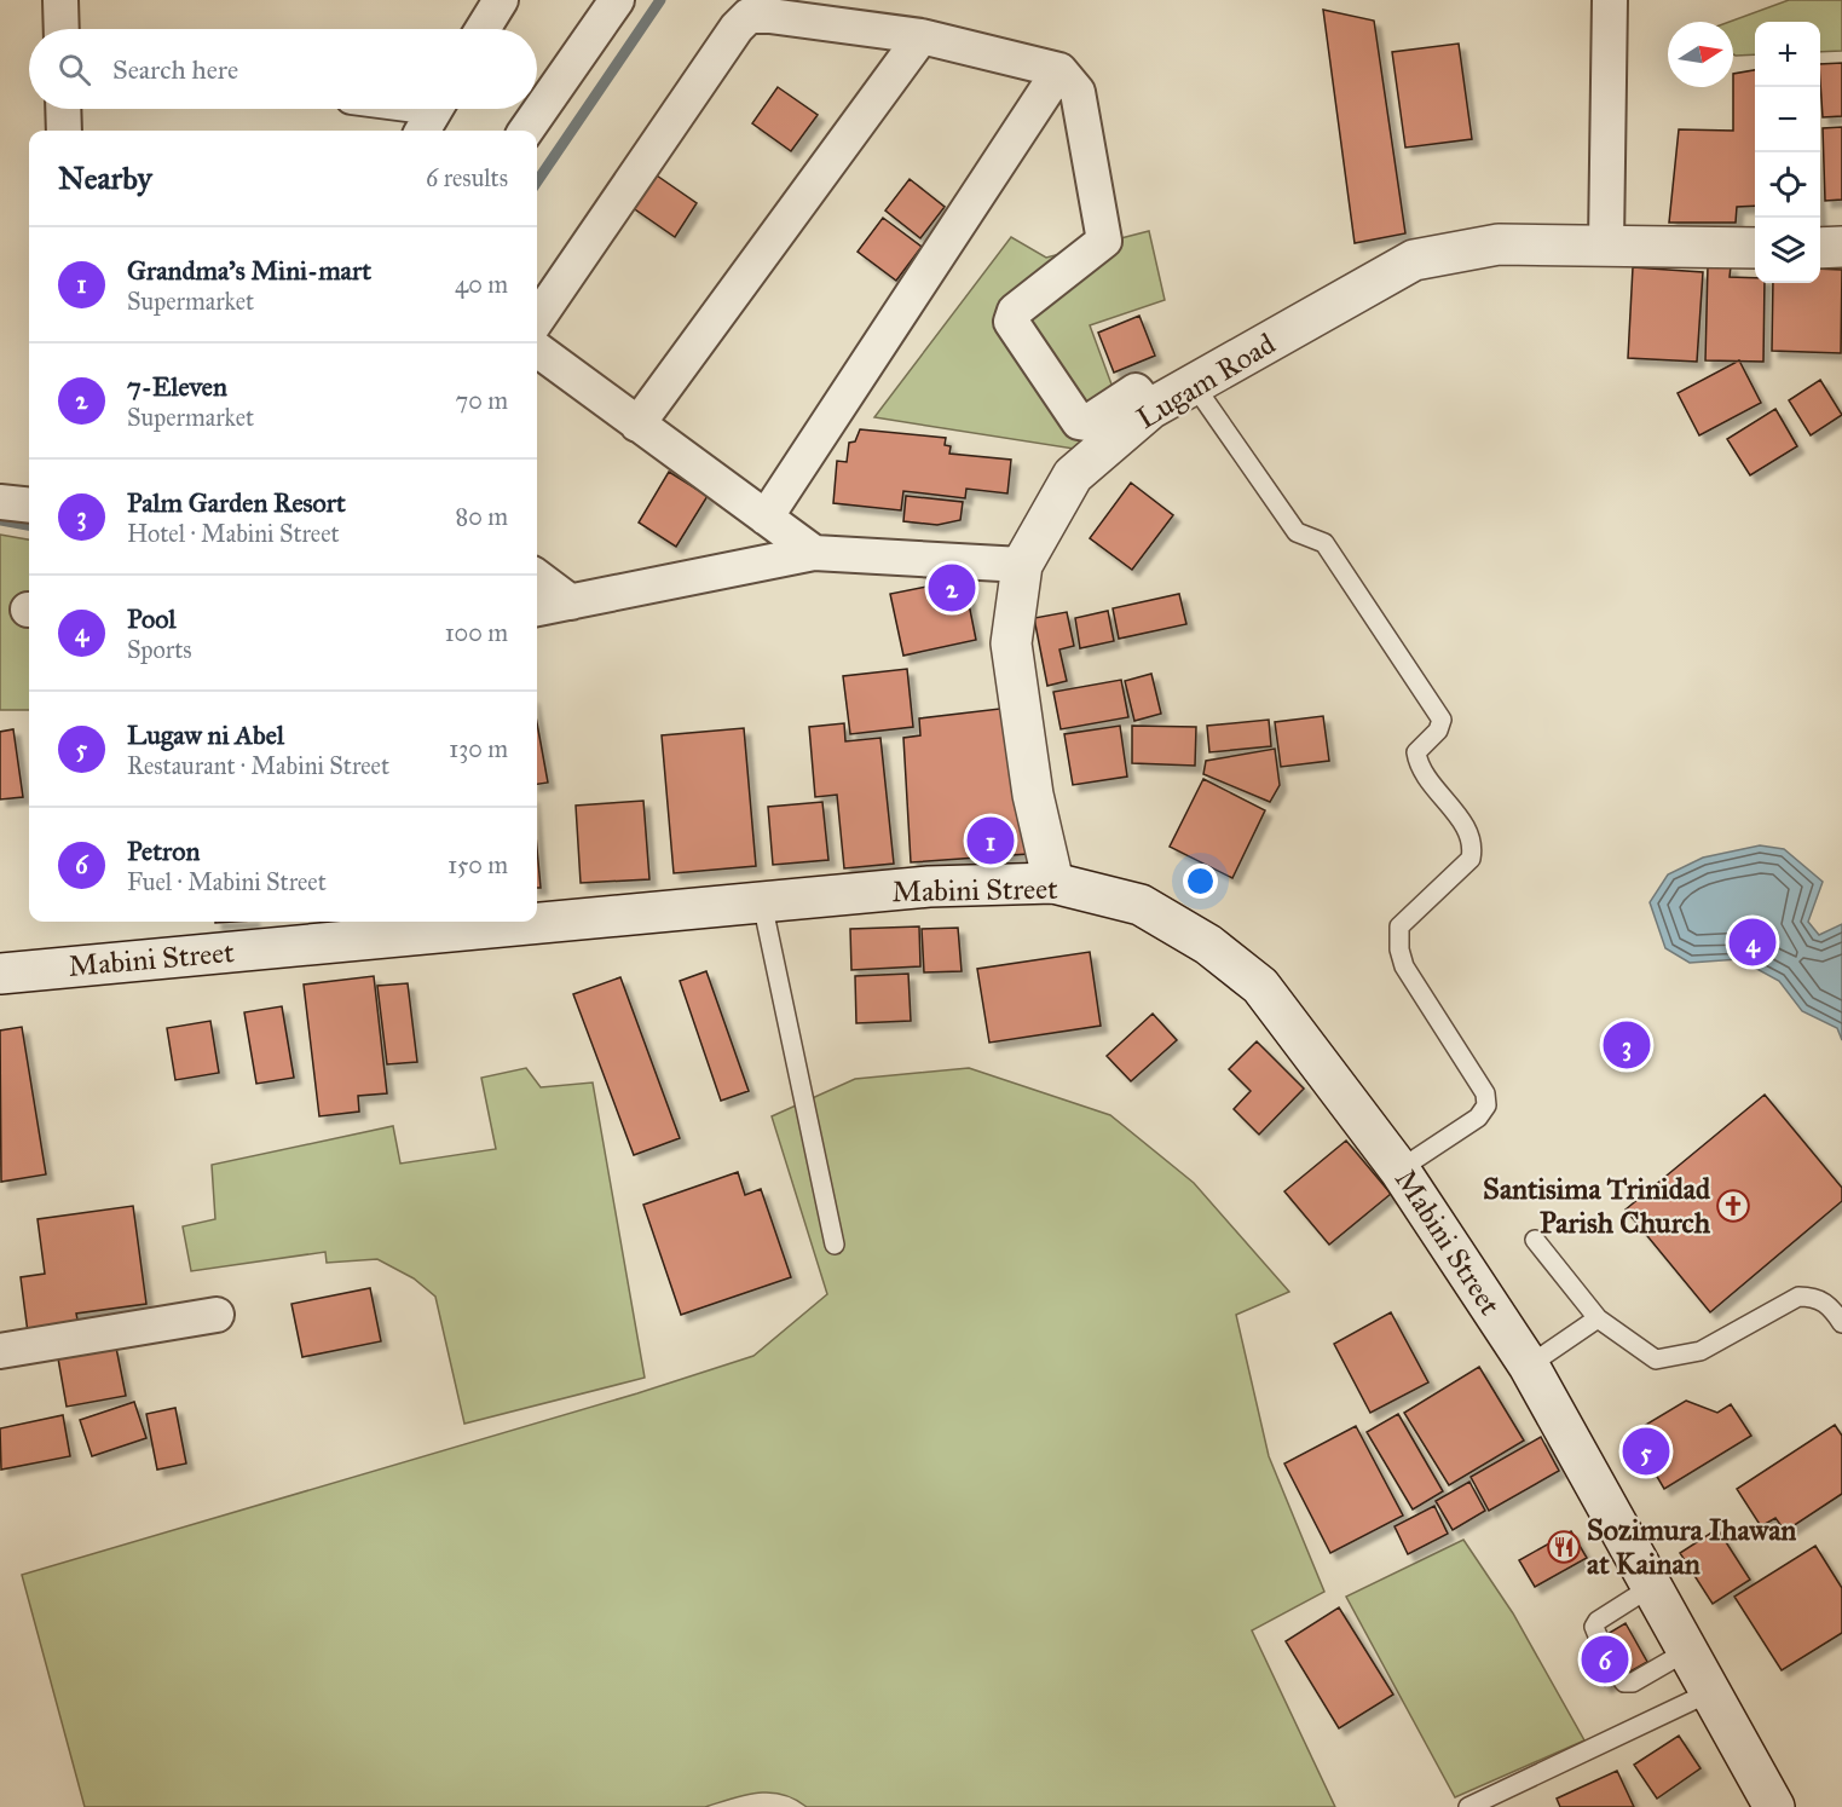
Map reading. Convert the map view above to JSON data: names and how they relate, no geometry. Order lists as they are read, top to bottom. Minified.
{"streets":{"main road":["Lugam Road","Mabini Street"]},"crossings":[["Lugam Road","Mabini Street"]],"places":{"church":["Santisima Trinidad Parish Church"],"restaurant":["Sozimura Ihawan at Kainan"]},"north":"right","page":{"map_buttons":["+","−"],"search":"Search here","heading":["Nearby","6 results"],"list":[{"mark":"1","name":"Grandma's Mini-mart","note":"Supermarket","value":"40 m"},{"mark":"2","name":"7-Eleven","note":"Supermarket","value":"70 m"},{"mark":"3","name":"Palm Garden Resort","note":"Hotel · Mabini Street","value":"80 m"},{"mark":"4","name":"Pool","note":"Sports","value":"100 m"},{"mark":"5","name":"Lugaw ni Abel","note":"Restaurant · Mabini Street","value":"130 m"},{"mark":"6","name":"Petron","note":"Fuel · Mabini Street","value":"150 m"}],"pins":["2","1","4","3","5","6"]}}
